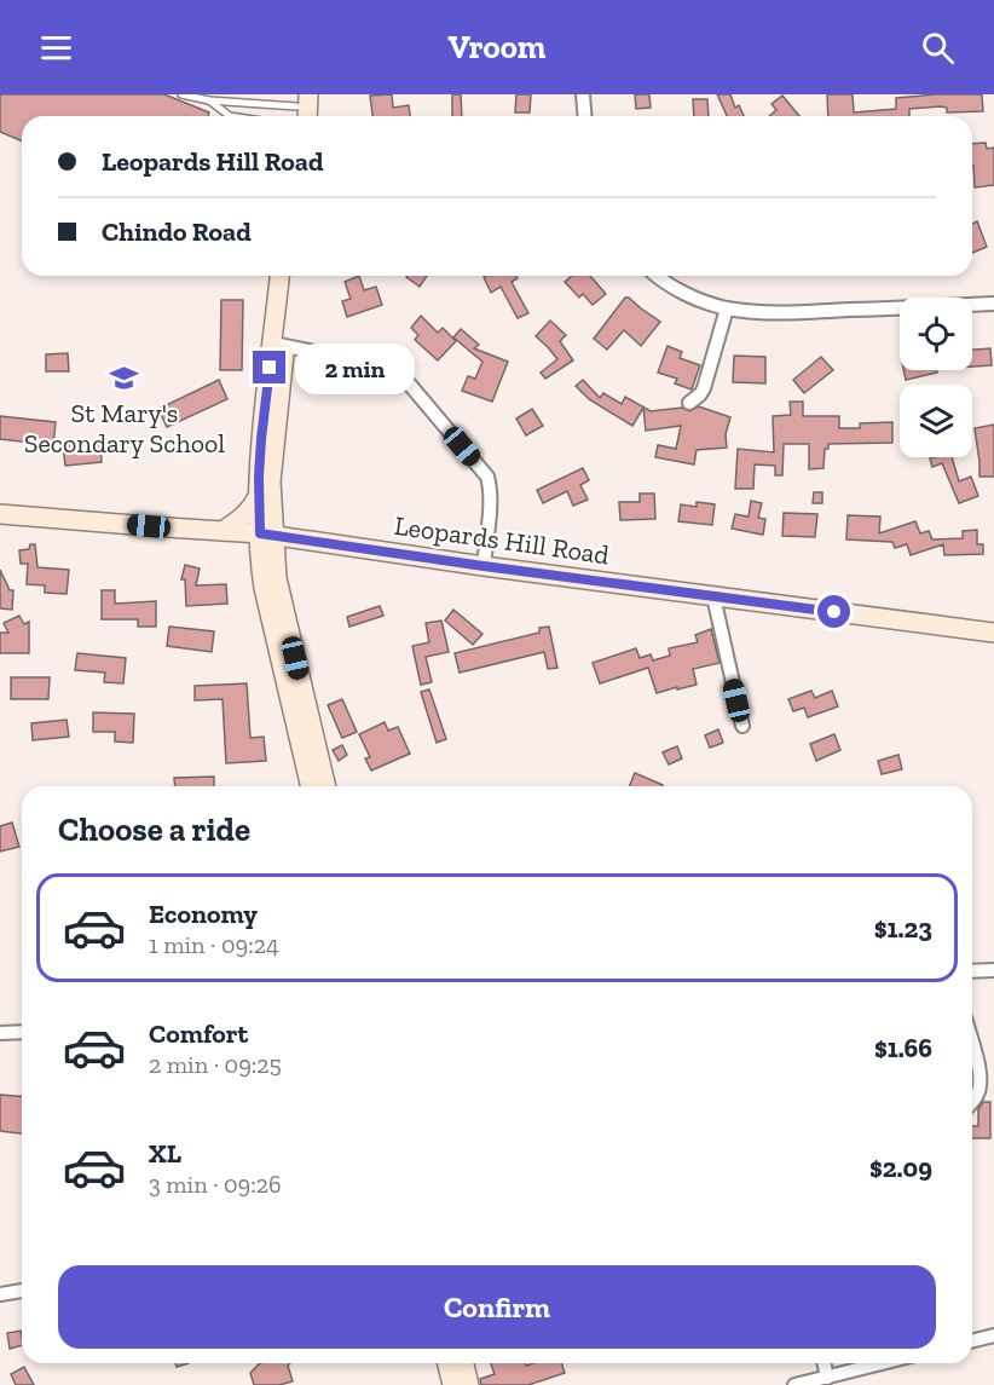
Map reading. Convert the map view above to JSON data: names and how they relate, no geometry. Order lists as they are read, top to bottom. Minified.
{"streets":{"main road":["Leopards Hill Road"]},"places":{"school or university":["St Mary's Secondary School"]},"page":{"header":"Vroom","banner":["Leopards Hill Road","Chindo Road"],"bubble":"2 min","heading":"Choose a ride","list":[{"name":"Economy","note":"1 min · 09:24","value":"$1.23"},{"name":"Comfort","note":"2 min · 09:25","value":"$1.66"},{"name":"XL","note":"3 min · 09:26","value":"$2.09"}],"buttons":"Confirm"}}
